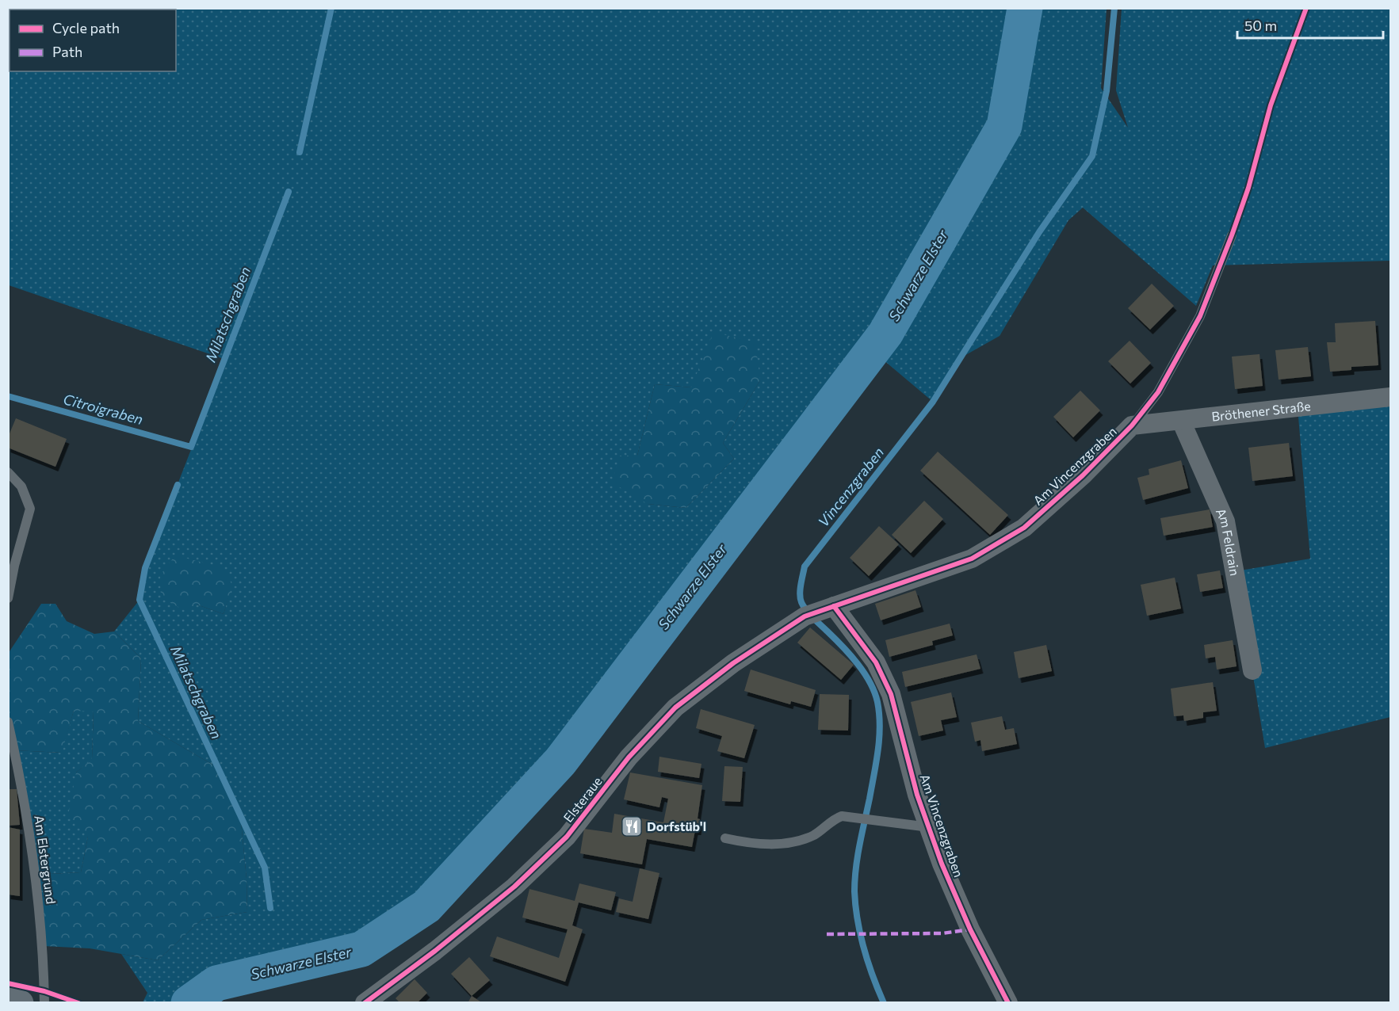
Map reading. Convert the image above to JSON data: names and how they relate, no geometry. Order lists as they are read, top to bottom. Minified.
{"streets":{"street":["Bröthener Straße","Am Vincenzgraben","Am Feldrain","Elsteraue"],"lane":["Am Elstergrund"]},"crossings":[["Bröthener Straße","Am Vincenzgraben"],["Bröthener Straße","Am Feldrain"],["Am Vincenzgraben","Elsteraue"]],"water":["Schwarze Elster","Milatschgraben","Citroigraben","Vincenzgraben"],"places":{"restaurant":["Dorfstüb'l"]},"legend":["Cycle path","Path"],"scale_bar":"50 m"}
